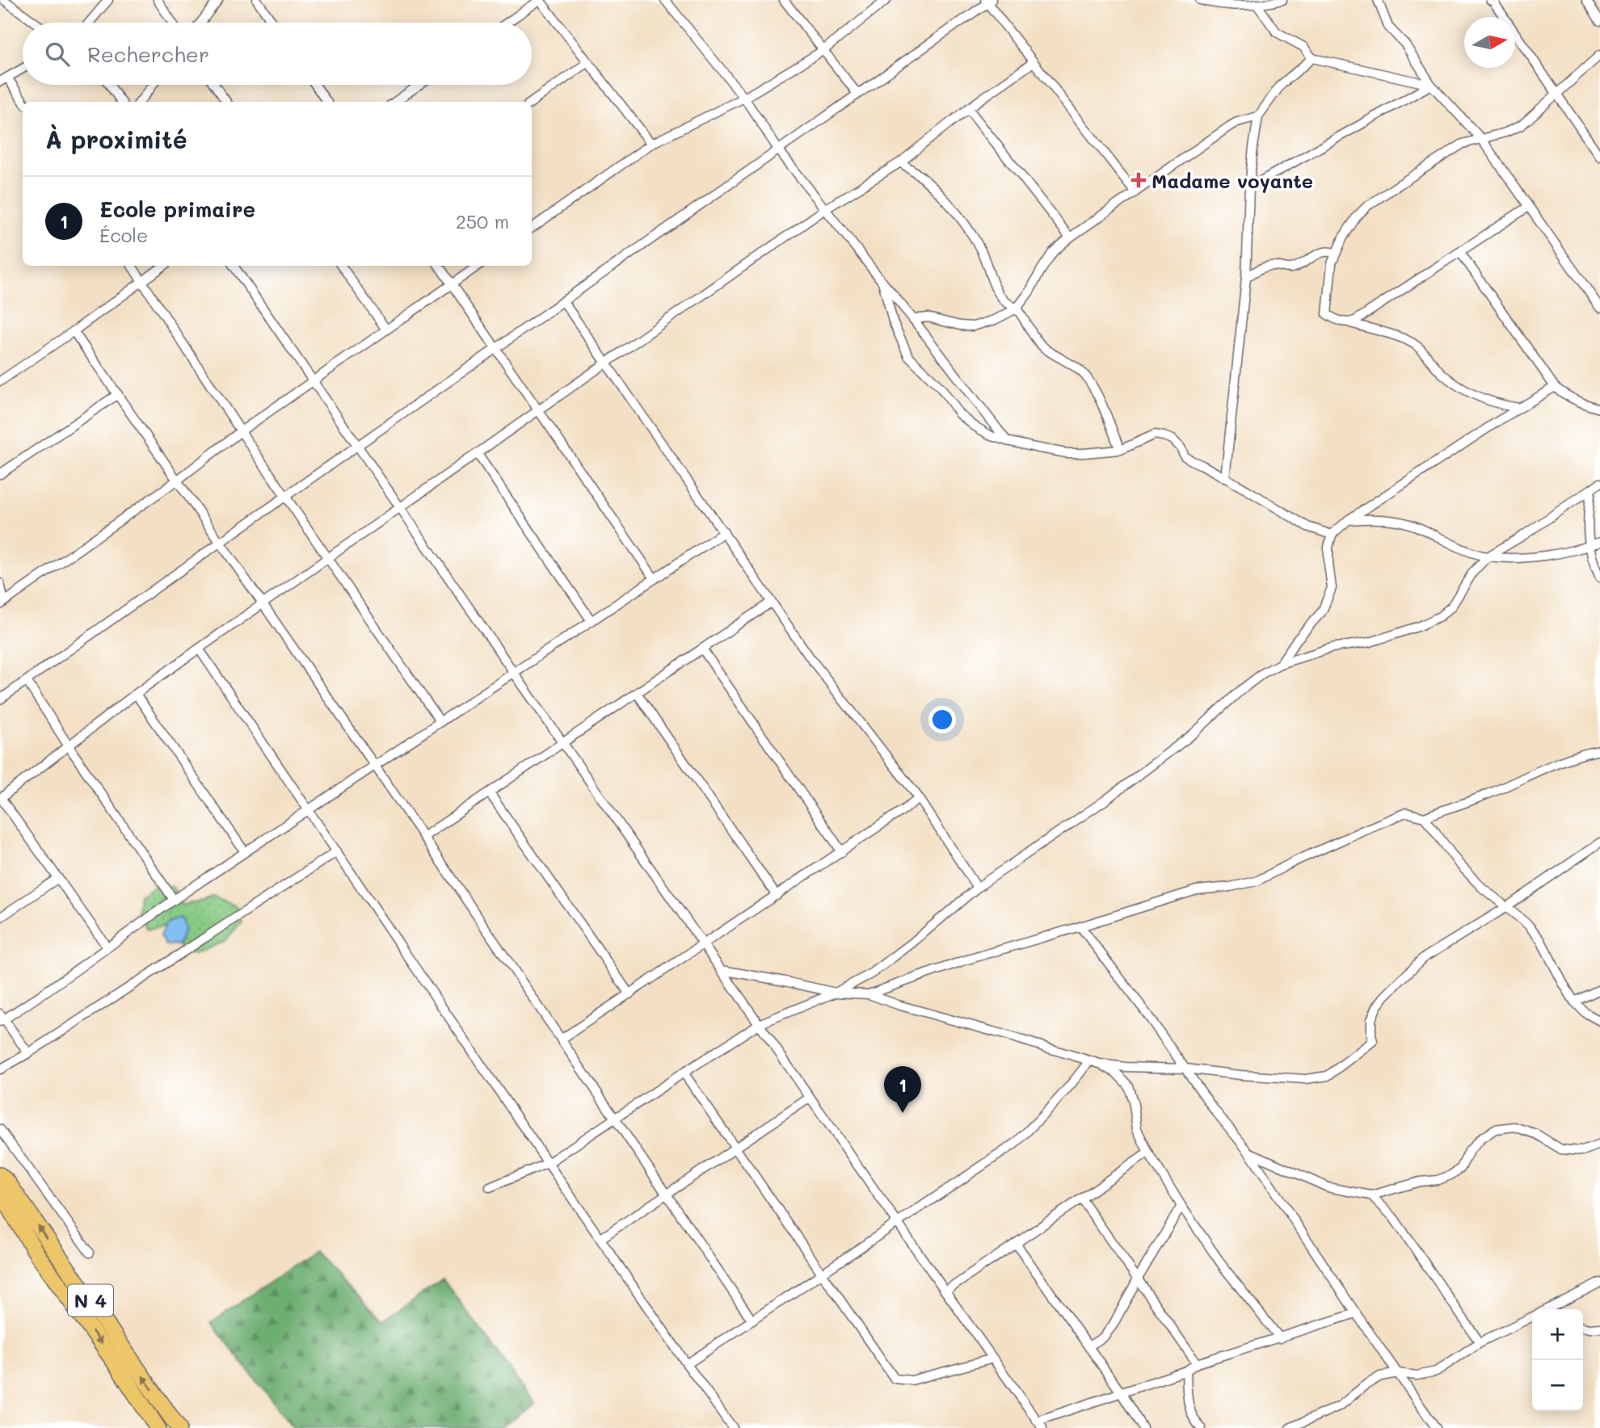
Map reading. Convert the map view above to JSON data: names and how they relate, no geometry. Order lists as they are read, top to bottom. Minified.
{"streets":{"highway":["N 4"]},"places":{"health":["Madame voyante"]},"north":"right","page":{"search":"Rechercher","heading":"À proximité","list":[{"mark":"1","name":"Ecole primaire","note":"École","value":"250 m"}],"pins":"1","map_buttons":["+","−"]}}
